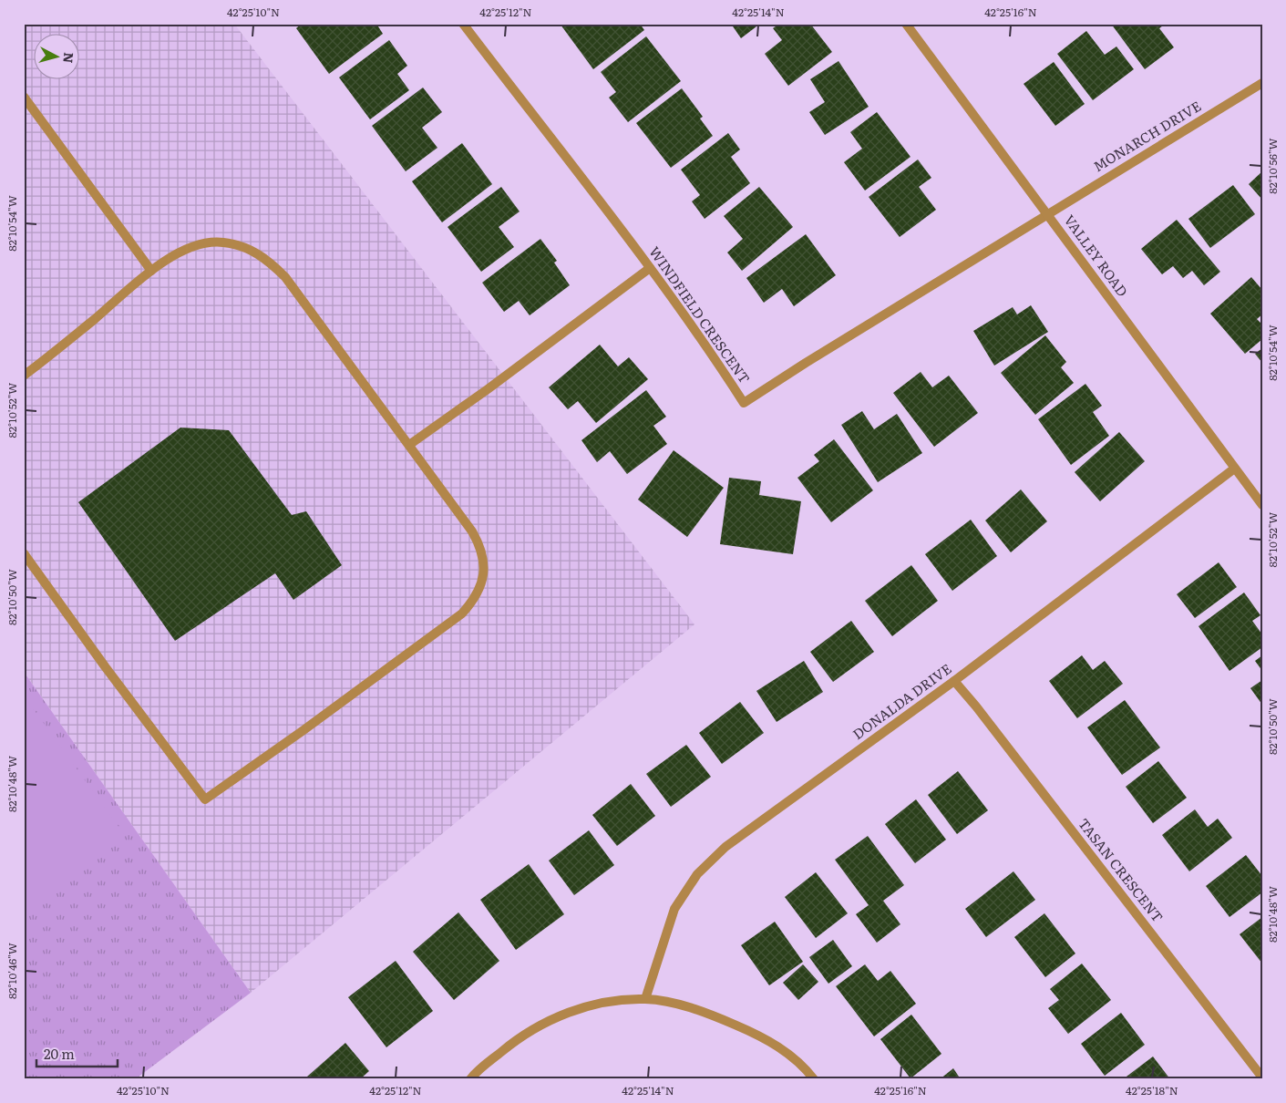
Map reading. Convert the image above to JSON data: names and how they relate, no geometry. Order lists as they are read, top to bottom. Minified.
{"streets":{"street":["MONARCH DRIVE","VALLEY ROAD","WINDFIELD CRESCENT","DONALDA DRIVE","TASAN CRESCENT"]},"crossings":[["MONARCH DRIVE","VALLEY ROAD"],["MONARCH DRIVE","WINDFIELD CRESCENT"],["VALLEY ROAD","WINDFIELD CRESCENT"],["VALLEY ROAD","DONALDA DRIVE"],["DONALDA DRIVE","TASAN CRESCENT"]],"scale_bar":"20 m","north":"right","coordinates":["42°25'10\"N","42°25'12\"N","42°25'14\"N","42°25'16\"N","82°10'56\"W","82°10'54\"W","82°10'52\"W","82°10'50\"W","82°10'48\"W","82°10'46\"W","42°25'18\"N"]}
